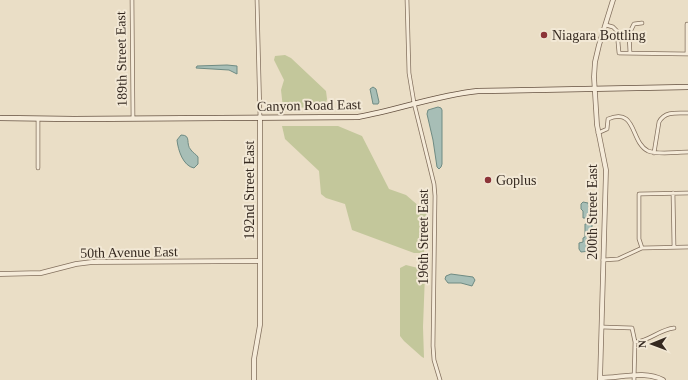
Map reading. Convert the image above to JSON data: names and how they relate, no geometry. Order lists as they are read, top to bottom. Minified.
{"streets":{"main road":["Canyon Road East"],"street":["189th Street East","192nd Street East","200th Street East","196th Street East","50th Avenue East"]},"crossings":[["189th Street East","Canyon Road East"],["Canyon Road East","192nd Street East"],["Canyon Road East","200th Street East"],["Canyon Road East","196th Street East"],["192nd Street East","50th Avenue East"]],"places":["Niagara Bottling","Goplus"],"north":"left"}
